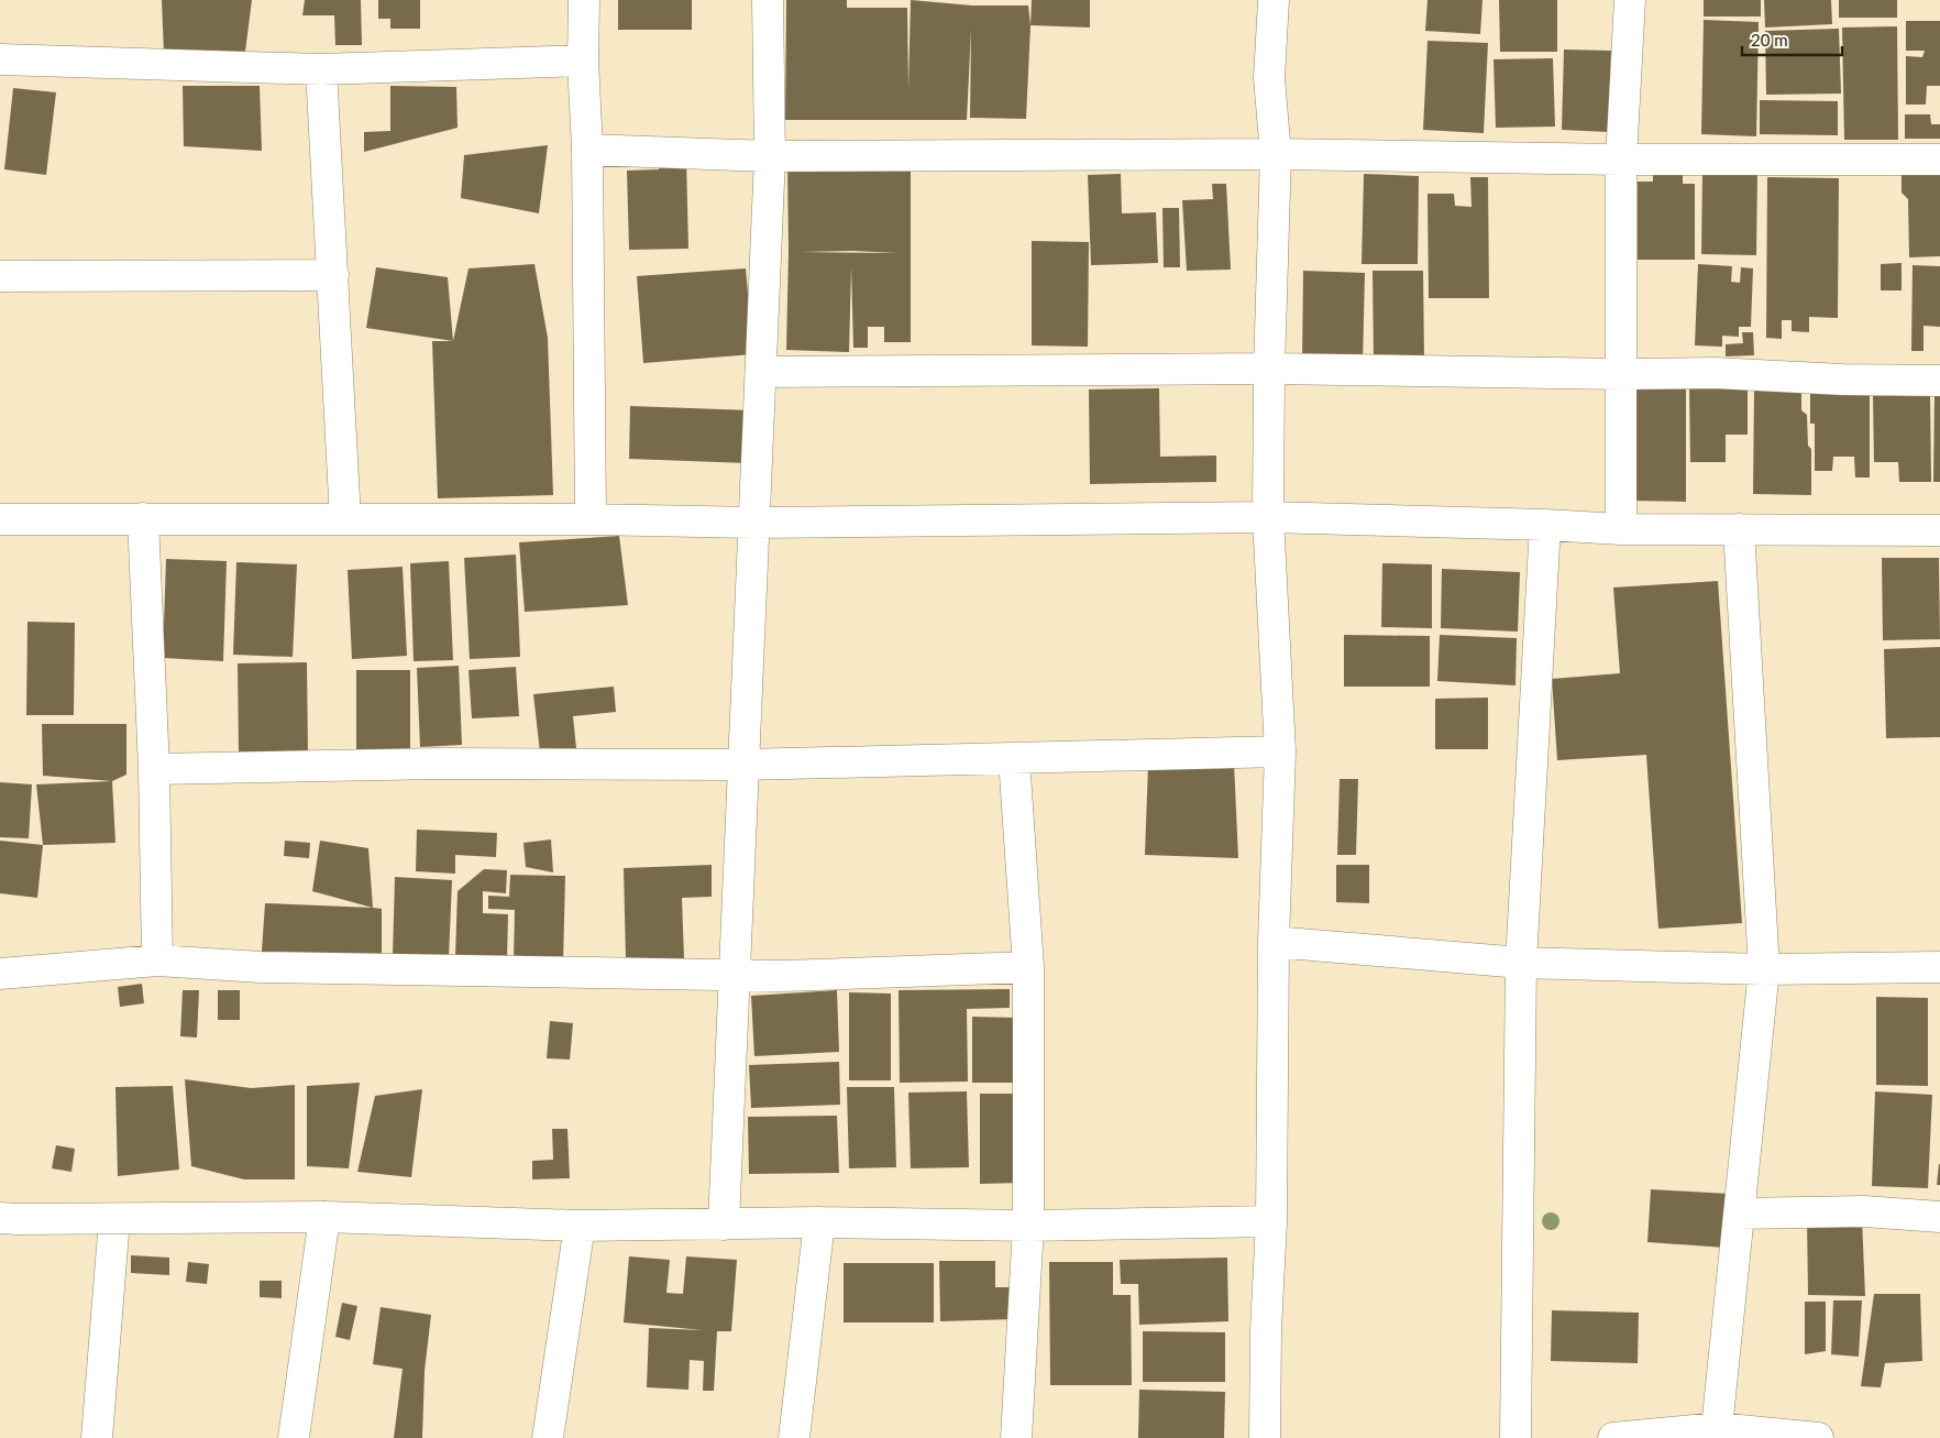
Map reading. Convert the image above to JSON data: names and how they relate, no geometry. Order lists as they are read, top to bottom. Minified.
{"scale_bar":"20 m"}
